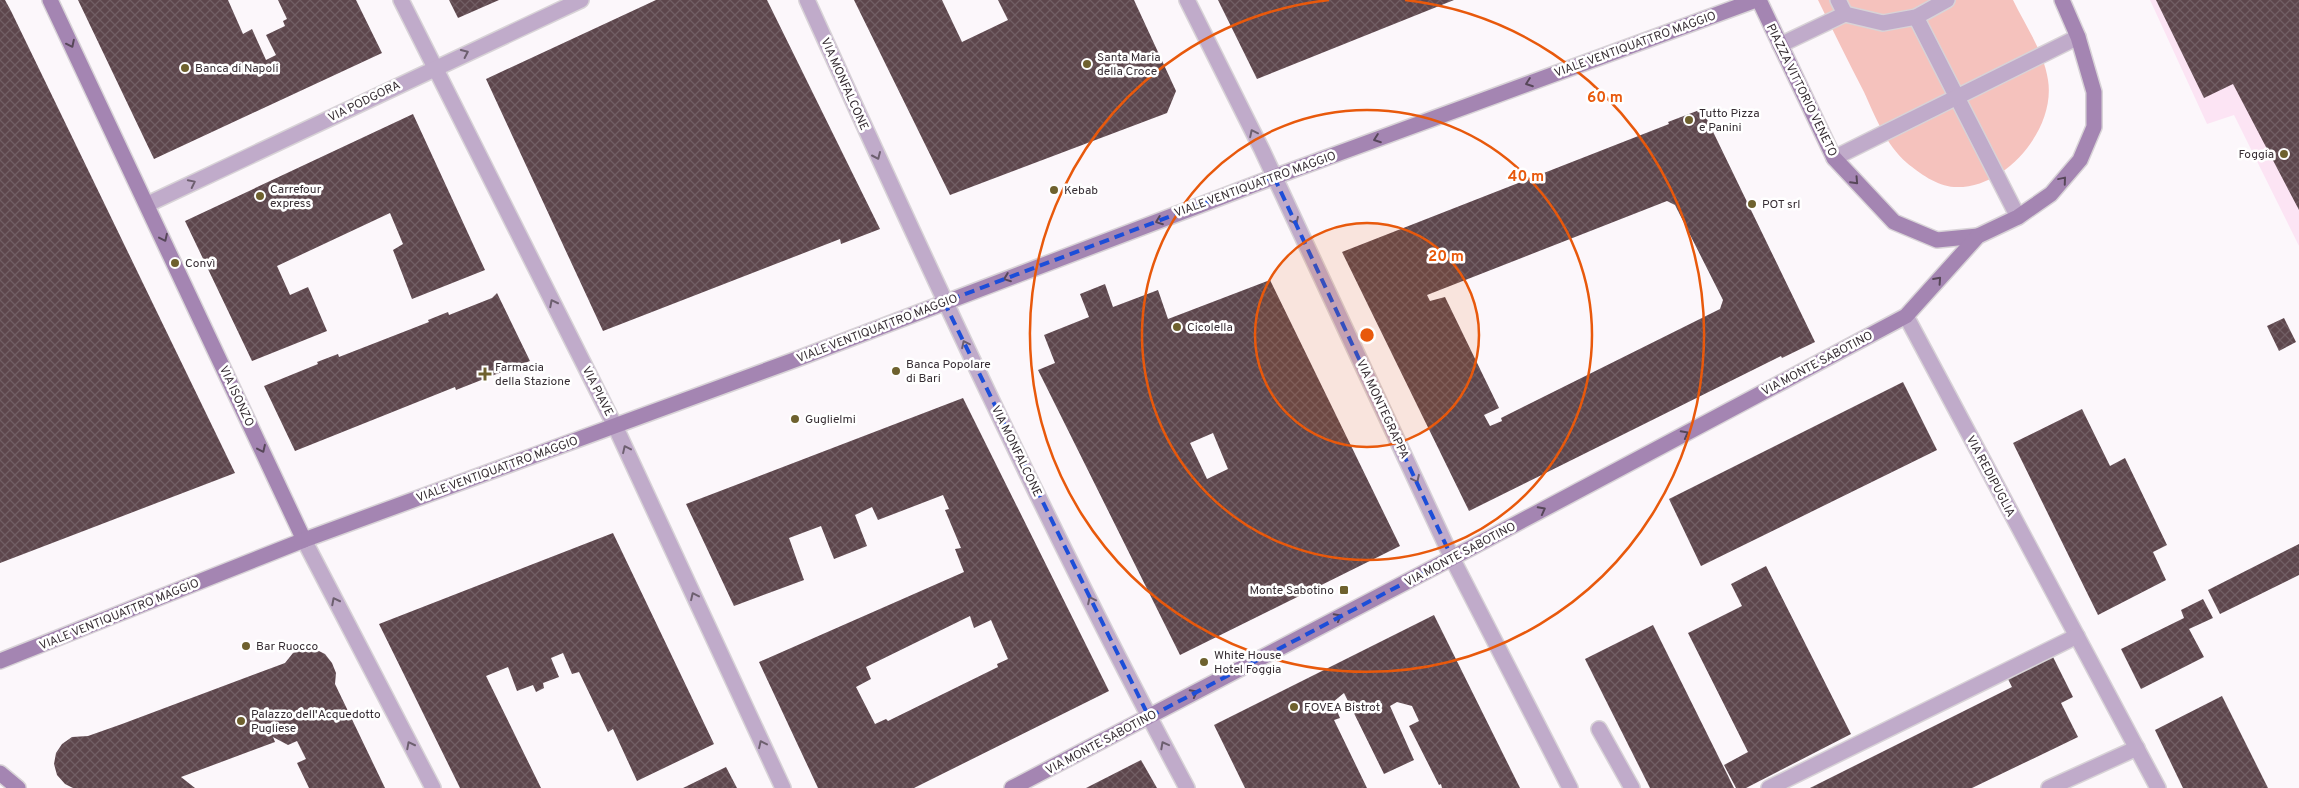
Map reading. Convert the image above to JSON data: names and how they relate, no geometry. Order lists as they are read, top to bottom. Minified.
{"streets":{"street":["VIALE VENTIQUATTRO MAGGIO","VIA MONFALCONE","PIAZZA VITTORIO VENETO","VIA PODGORA","VIA MONTE SABOTINO","VIA PIAVE","VIA ISONZO","VIA MONTEGRAPPA","VIA REDIPUGLIA"]},"crossings":[["VIALE VENTIQUATTRO MAGGIO","VIA MONFALCONE"],["VIALE VENTIQUATTRO MAGGIO","PIAZZA VITTORIO VENETO"],["VIALE VENTIQUATTRO MAGGIO","VIA PIAVE"],["VIALE VENTIQUATTRO MAGGIO","VIA ISONZO"],["VIALE VENTIQUATTRO MAGGIO","VIA MONTEGRAPPA"],["VIA MONFALCONE","VIA MONTE SABOTINO"],["PIAZZA VITTORIO VENETO","VIA MONTE SABOTINO"],["PIAZZA VITTORIO VENETO","VIA REDIPUGLIA"],["VIA PODGORA","VIA PIAVE"],["VIA PODGORA","VIA ISONZO"],["VIA MONTE SABOTINO","VIA MONTEGRAPPA"],["VIA MONTE SABOTINO","VIA REDIPUGLIA"]],"one_way":["VIALE VENTIQUATTRO MAGGIO","VIA PODGORA","VIA MONTE SABOTINO","VIA PIAVE"],"places":{"other":["Santa Maria della Croce","Banca di Napoli","Tutto Pizza e Panini","Foggia","Kebab","Carrefour express","POT srl","Convì","Cicolella","Banca Popolare di Bari","Guglielmi","Bar Ruocco","White House Hotel Foggia","FOVEA Bistrot","Palazzo dell'Acquedotto Pugliese"],"health":["Farmacia della Stazione"],"transit":["Monte Sabotino"]},"rings":["60 m","40 m","20 m"]}
